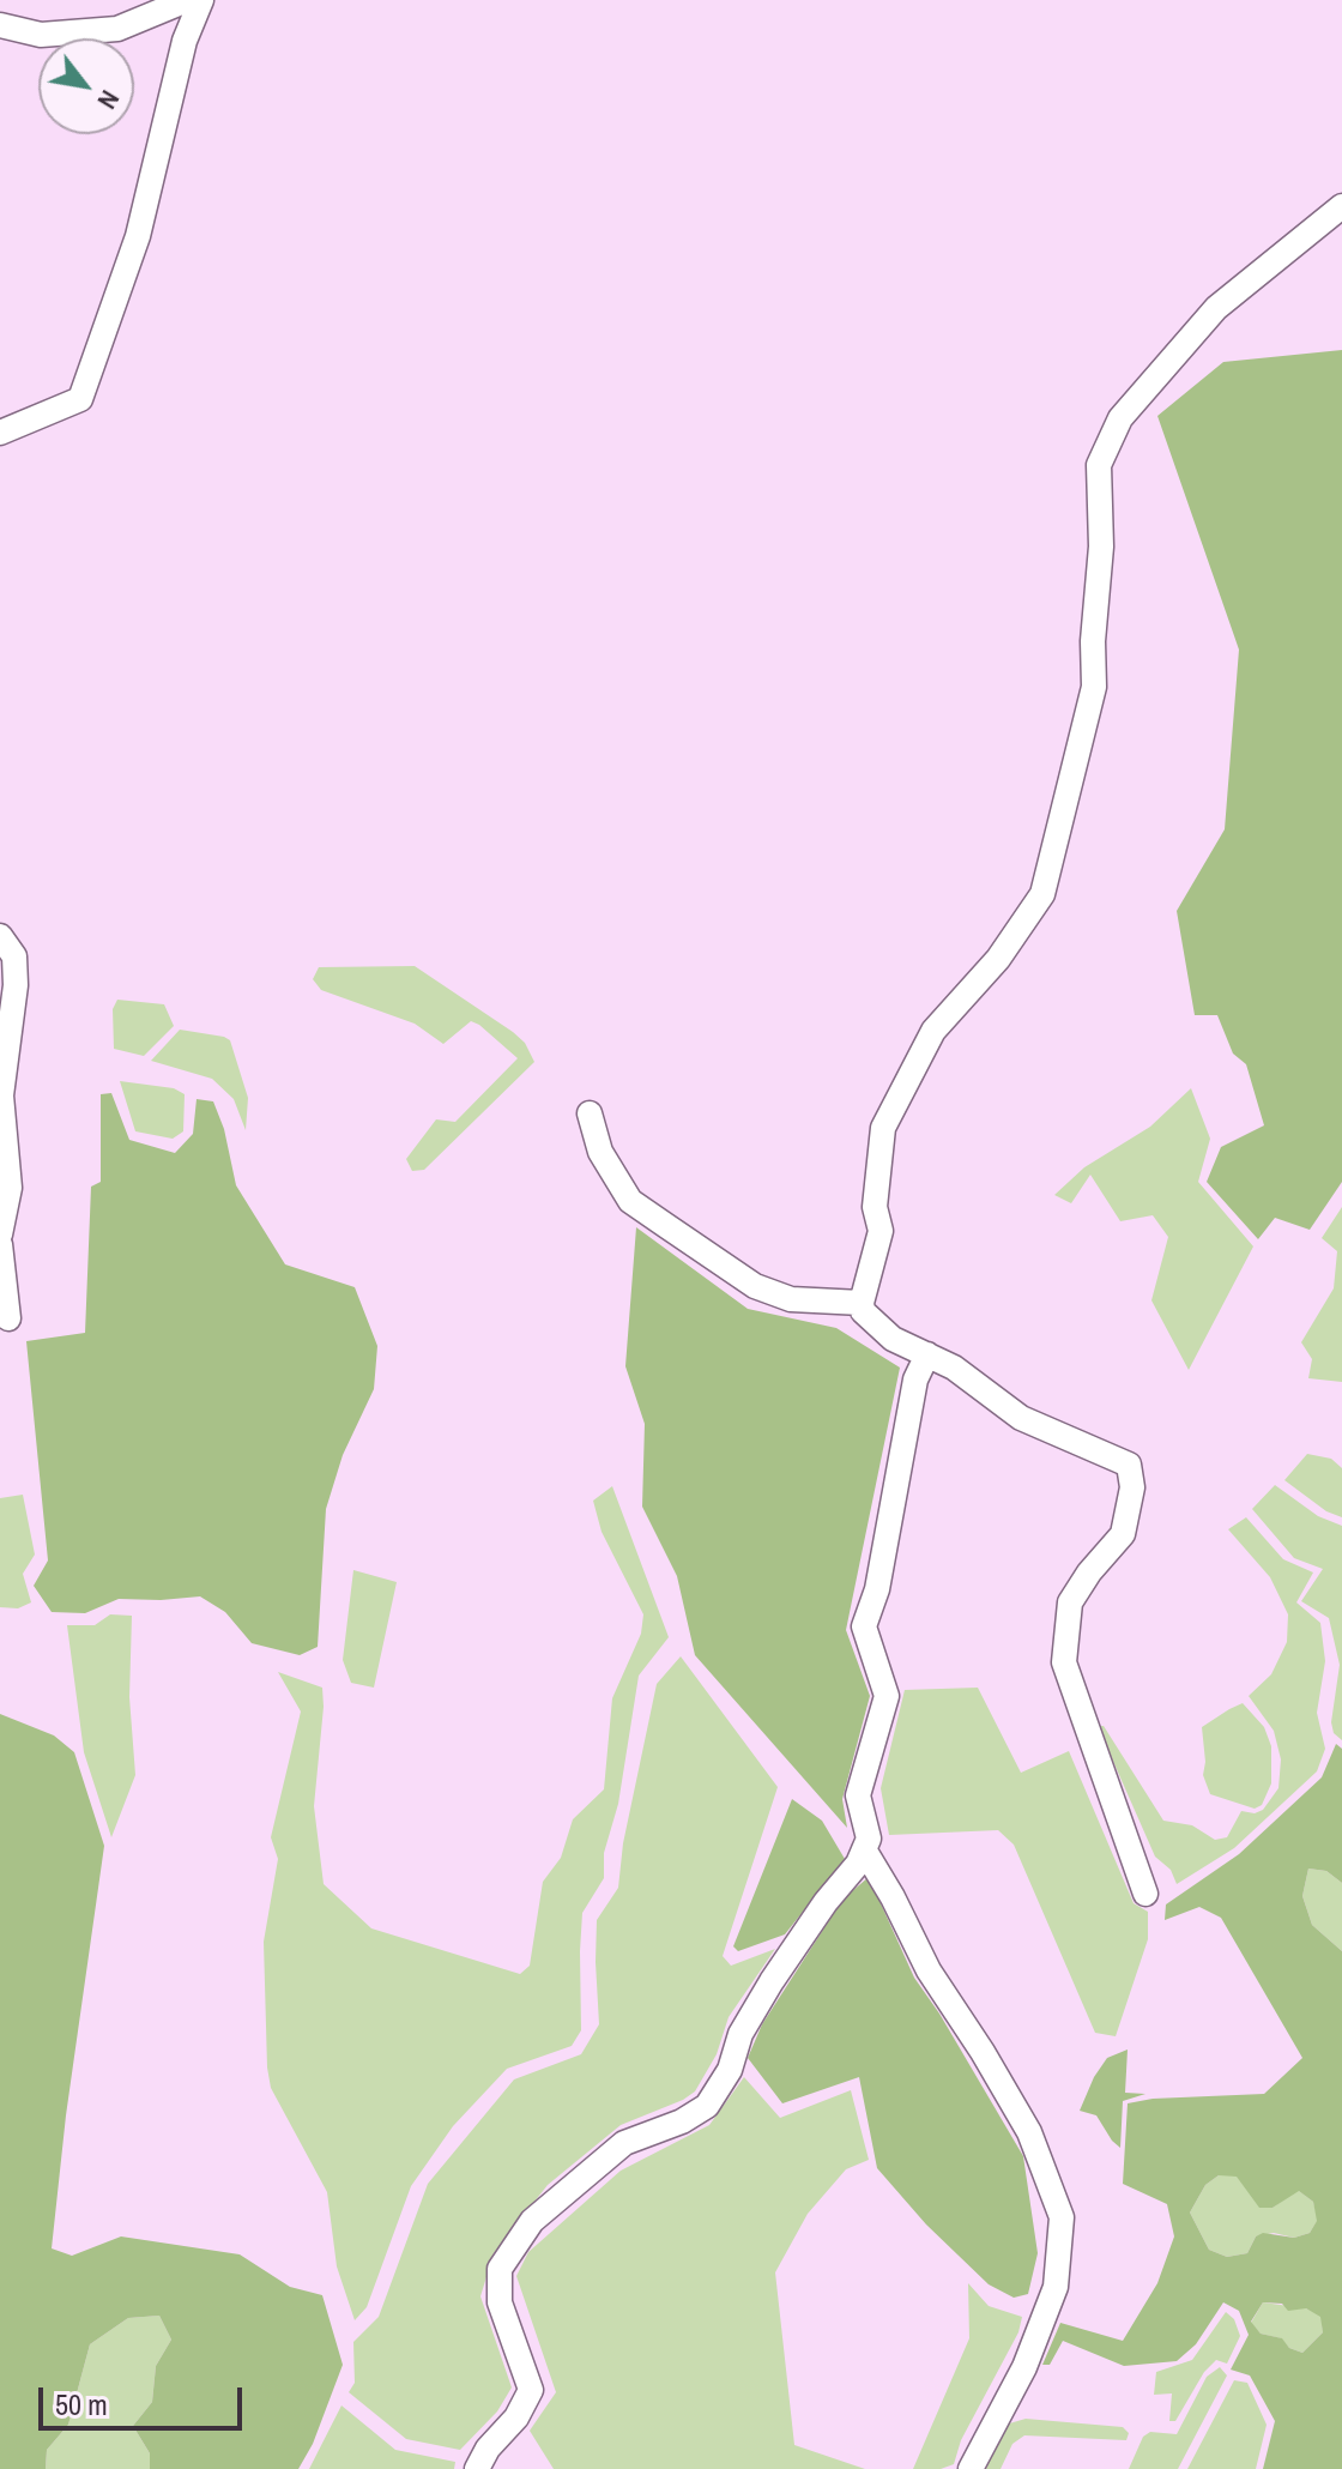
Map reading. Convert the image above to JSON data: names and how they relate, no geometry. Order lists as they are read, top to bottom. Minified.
{"scale_bar":"50 m","north":"bottom right"}
